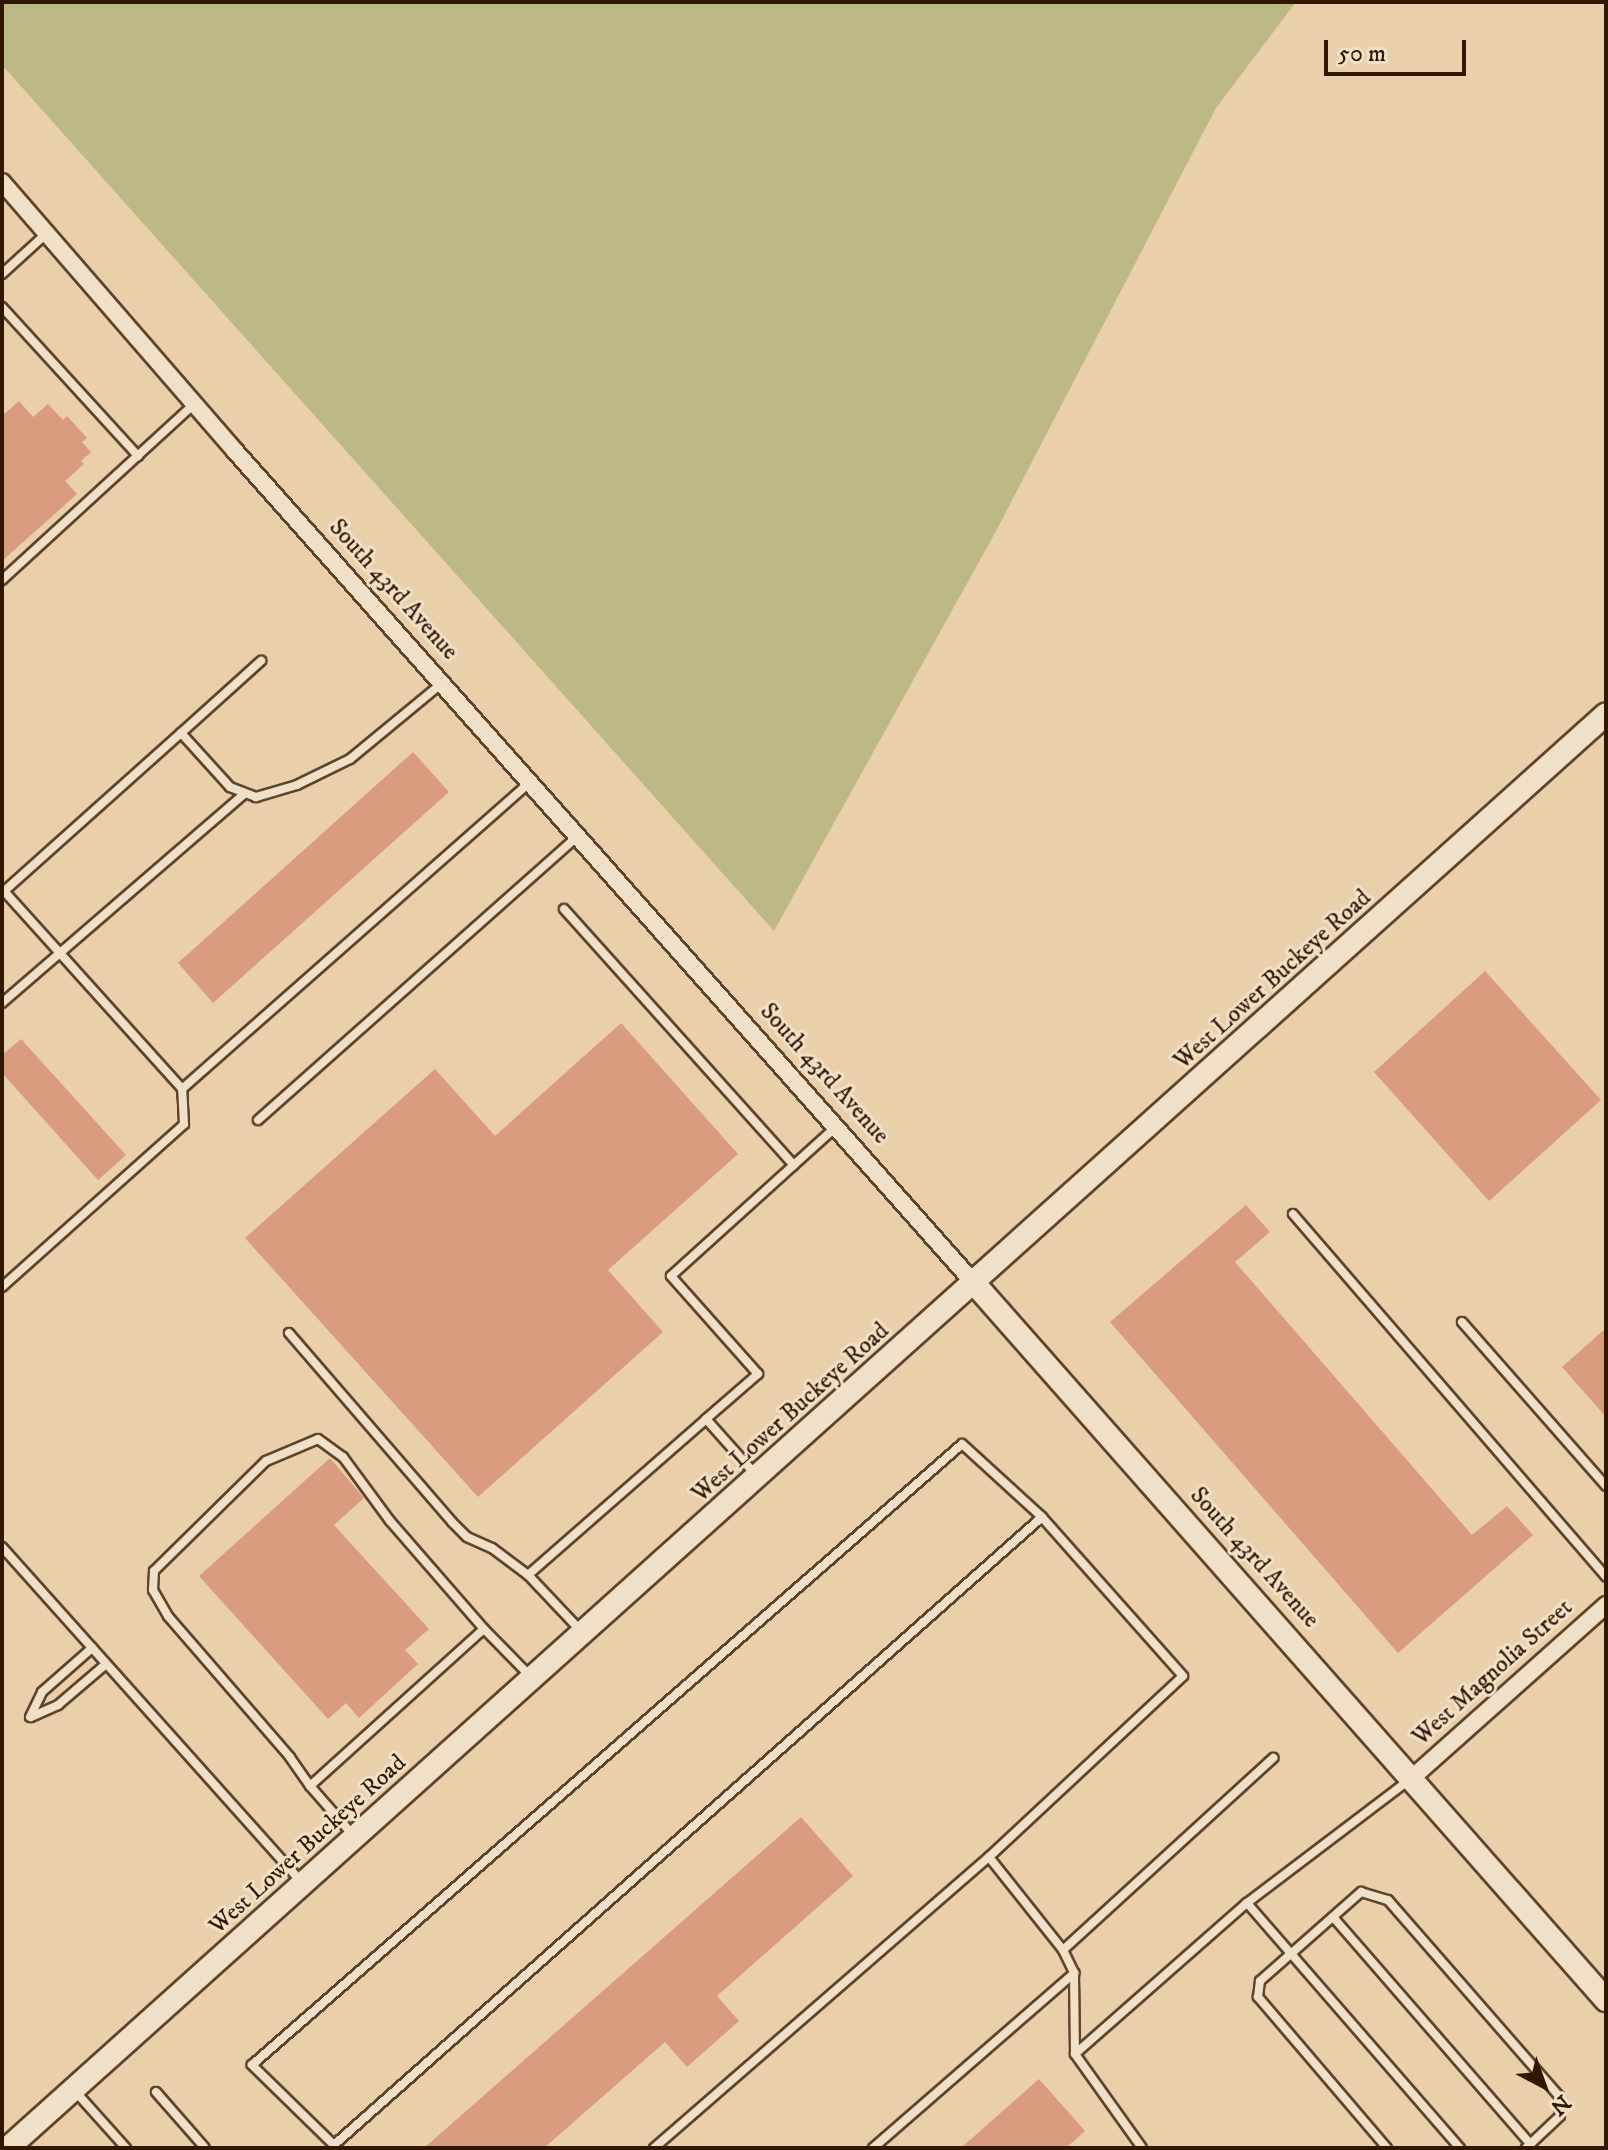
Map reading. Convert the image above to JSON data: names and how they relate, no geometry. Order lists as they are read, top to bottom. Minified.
{"streets":{"main road":["South 43rd Avenue","West Lower Buckeye Road"],"street":["West Magnolia Street"]},"crossings":[["South 43rd Avenue","West Lower Buckeye Road"],["South 43rd Avenue","West Magnolia Street"]],"scale_bar":"50 m","north":"bottom right"}
